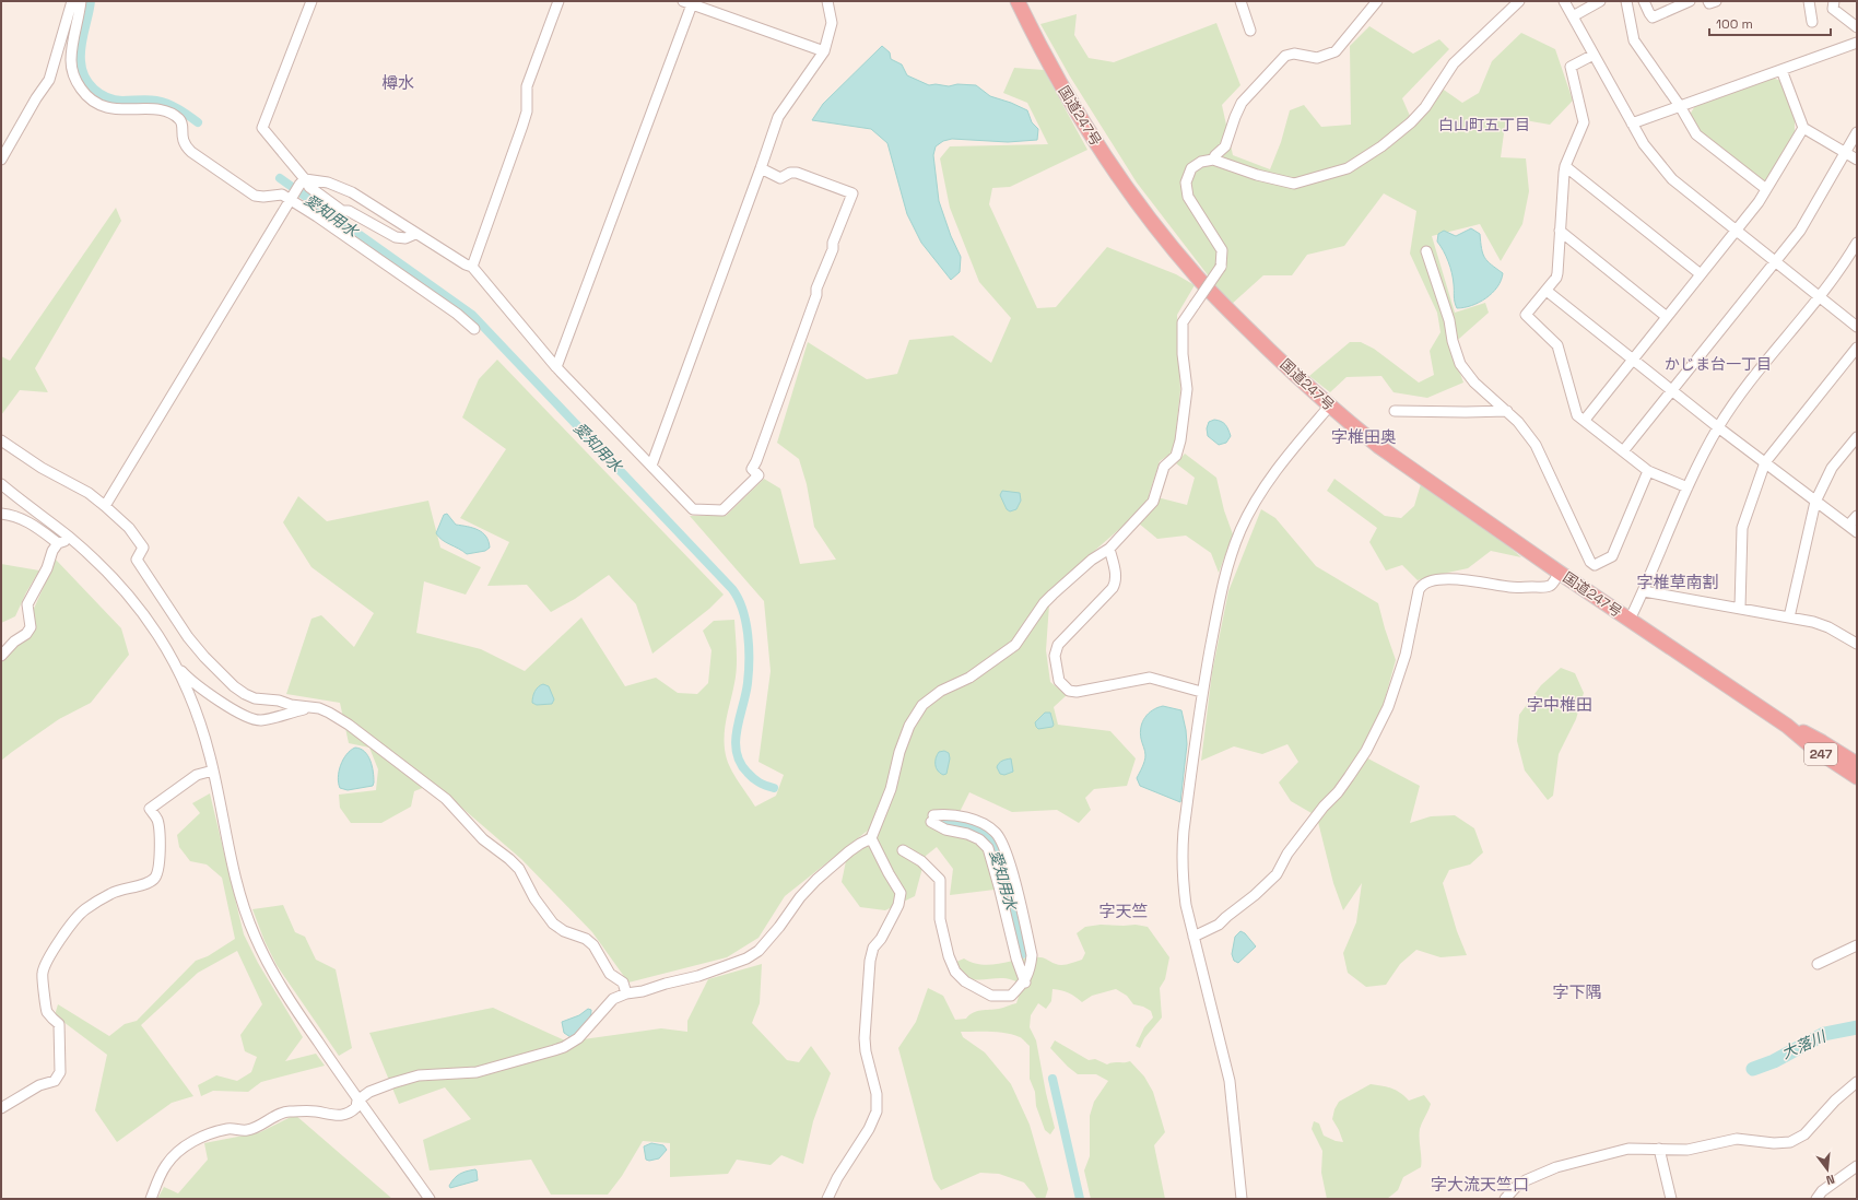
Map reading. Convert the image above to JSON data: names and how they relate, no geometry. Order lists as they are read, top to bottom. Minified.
{"streets":{"highway":["国道247号","247"]},"districts":["樽水","白山町五丁目","かじま台一丁目","字椎田奥","字椎草南割","字中椎田","字天竺","字下隅","字大流天竺口"],"water":["愛知用水","大落川"],"scale_bar":"100 m","north":"bottom"}
